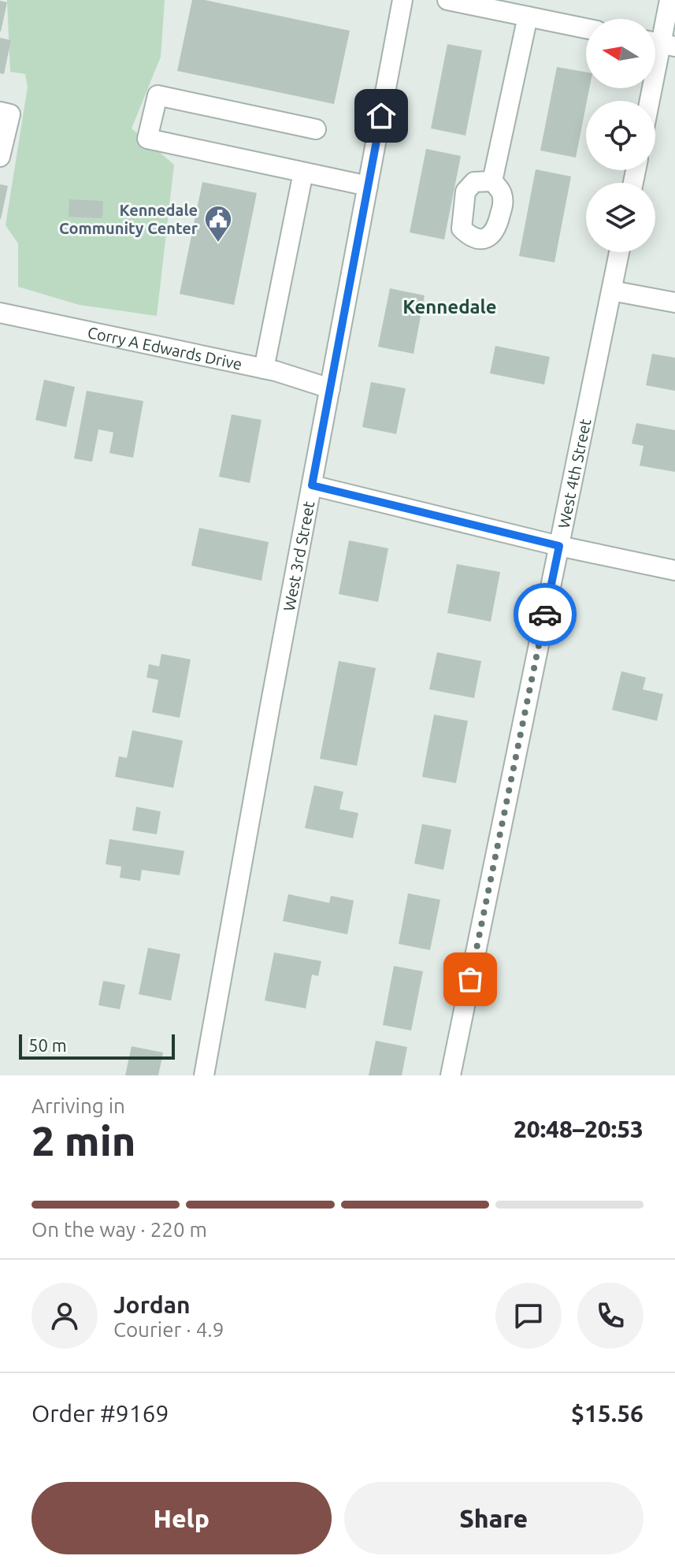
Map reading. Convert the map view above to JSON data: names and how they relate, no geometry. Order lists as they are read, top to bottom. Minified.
{"streets":{"street":["Corry A Edwards Drive","West 4th Street","West 3rd Street"]},"crossings":[["Corry A Edwards Drive","West 3rd Street"]],"districts":["Kennedale"],"places":{"public building":["Kennedale Community Center"]},"scale_bar":"50 m","north":"left","page":{"scale":"50 m","heading":["2 min","Arriving in","20:48–20:53"],"panel":["Jordan","Courier · 4.9","Order #9169","$15.56"],"bar":"On the way · 220 m","buttons":["Help","Share"]}}
